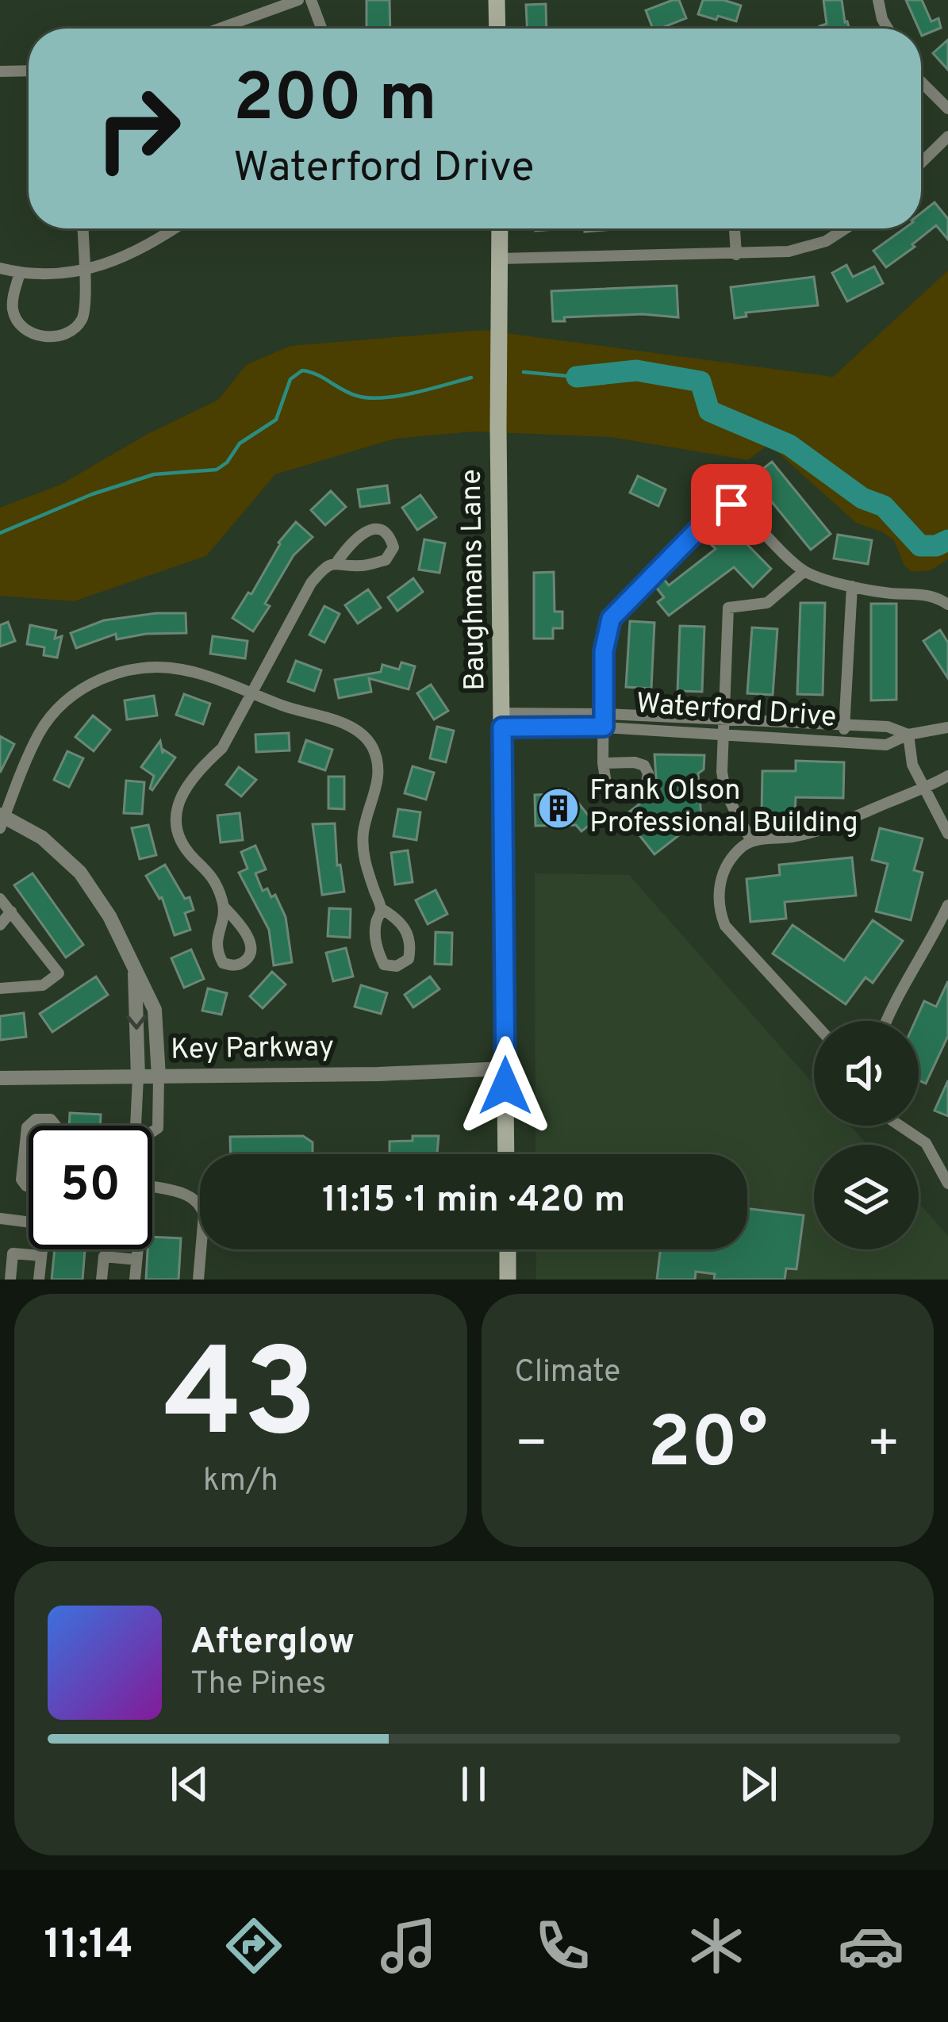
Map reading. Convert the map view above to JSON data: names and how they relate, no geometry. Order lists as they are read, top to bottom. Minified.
{"streets":{"main road":["Baughmans Lane"],"street":["Waterford Drive","Key Parkway"]},"crossings":[["Baughmans Lane","Waterford Drive"],["Baughmans Lane","Key Parkway"]],"places":{"building":["Frank Olson Professional Building"]},"page":{"turn":["200 m","Waterford Drive"],"limit":"50","trip":"11:15 · 1 min · 420 m","tile":[["43","km/h"],"Climate"],"heat":["−","20°","+"],"song":["Afterglow","The Pines"],"tabs":"11:14"}}
